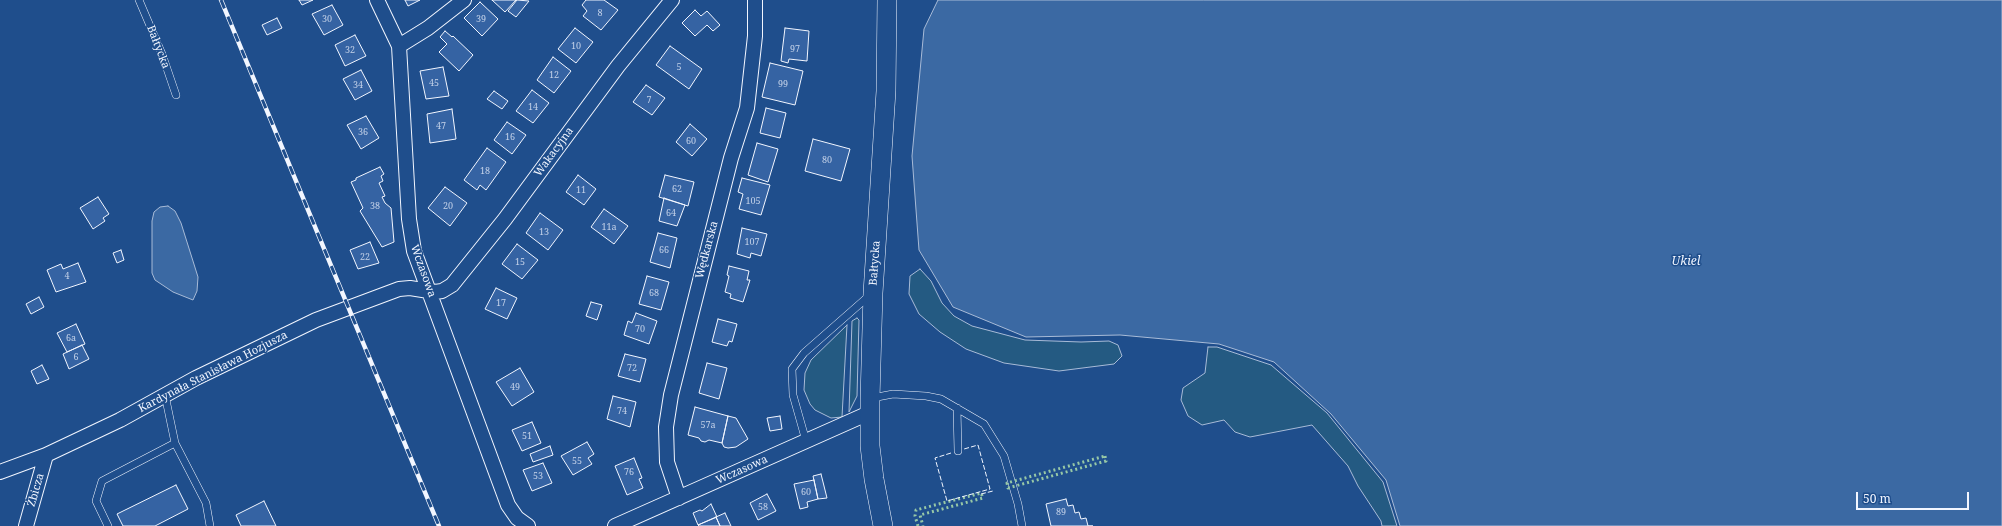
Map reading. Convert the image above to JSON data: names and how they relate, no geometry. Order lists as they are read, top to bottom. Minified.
{"streets":{"main road":["Bałtycka"],"street":["Wakacyjna","Wędkarska","Wczasowa","Kardynała Stanisława Hozjusza","Żbicza"]},"crossings":[["Bałtycka","Wczasowa"],["Wakacyjna","Wczasowa"],["Wakacyjna","Kardynała Stanisława Hozjusza"],["Wędkarska","Wczasowa"],["Wczasowa","Kardynała Stanisława Hozjusza"],["Kardynała Stanisława Hozjusza","Żbicza"]],"water":["Ukiel"],"house_numbers":["8","30","39","10","97","32","5","12","45","99","34","7","14","47","36","16","60","80","18","62","11","105","38","20","64","11a","13","107","66","22","15","4","68","17","70","6a","6","72","49","74","57a","51","55","76","53","60","58","89"],"scale_bar":"50 m"}
